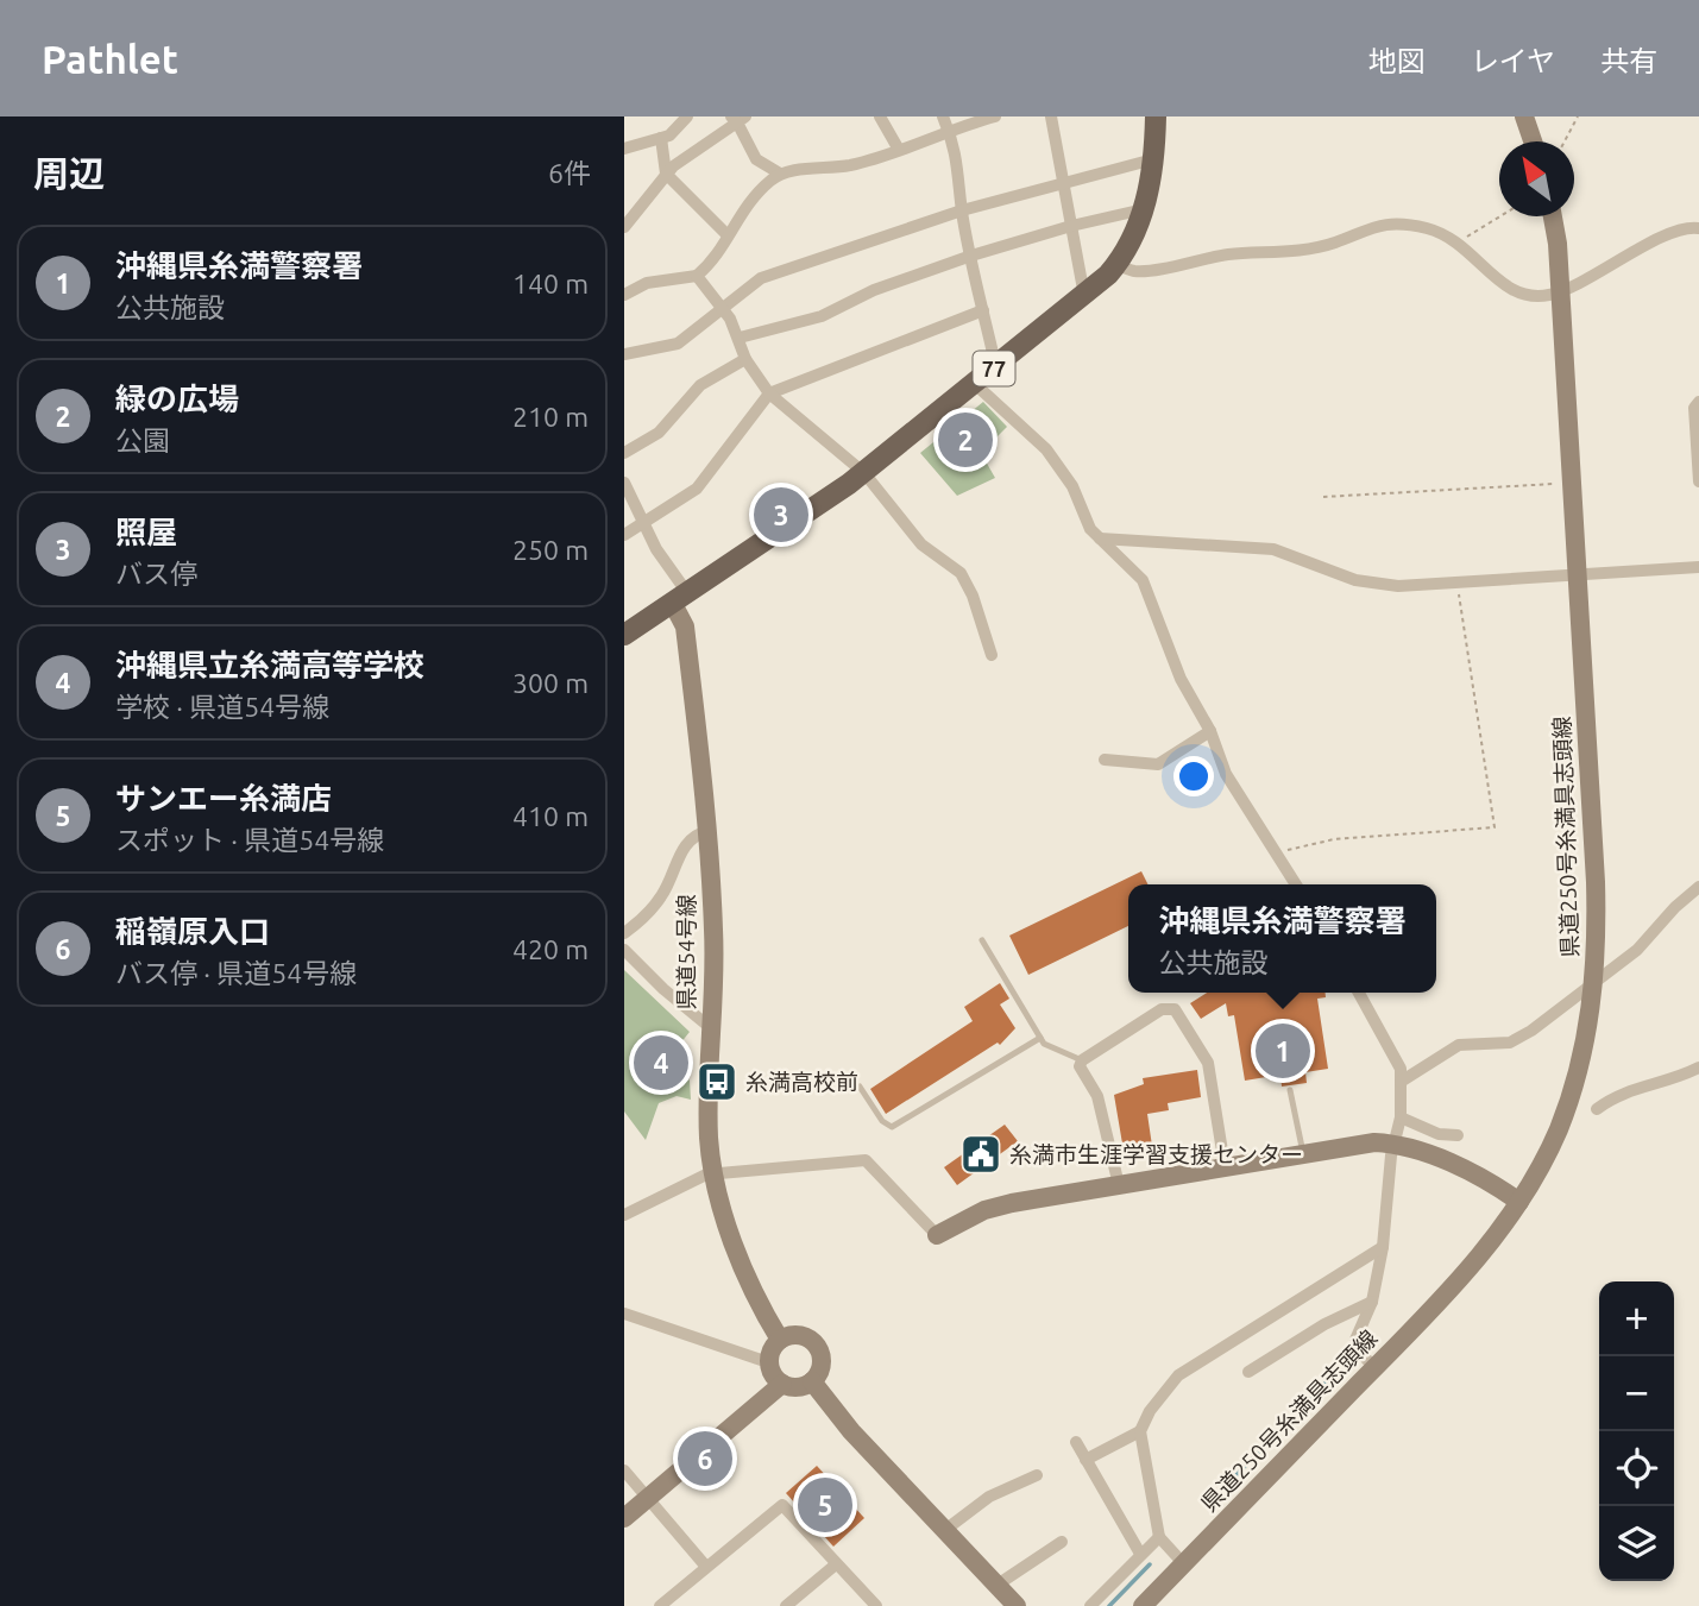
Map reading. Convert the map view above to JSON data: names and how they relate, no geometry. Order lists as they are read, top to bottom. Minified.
{"streets":{"main road":["77","県道250号糸満具志頭線","県道54号線"]},"crossings":[["77","県道54号線"]],"places":{"bus stop":["糸満高校前"],"public building":["糸満市生涯学習支援センター"]},"north":"top left","page":{"header":"Pathlet","nav":["地図","レイヤ","共有"],"heading":["周辺","6件"],"list":[{"mark":"1","name":"沖縄県糸満警察署","note":"公共施設","value":"140 m"},{"mark":"2","name":"緑の広場","note":"公園","value":"210 m"},{"mark":"3","name":"照屋","note":"バス停","value":"250 m"},{"mark":"4","name":"沖縄県立糸満高等学校","note":"学校 · 県道54号線","value":"300 m"},{"mark":"5","name":"サンエー糸満店","note":"スポット · 県道54号線","value":"410 m"},{"mark":"6","name":"稲嶺原入口","note":"バス停 · 県道54号線","value":"420 m"}],"pins":["2","3","1","4","6","5"],"popup":["沖縄県糸満警察署","公共施設"],"map_buttons":["+","−"]}}
